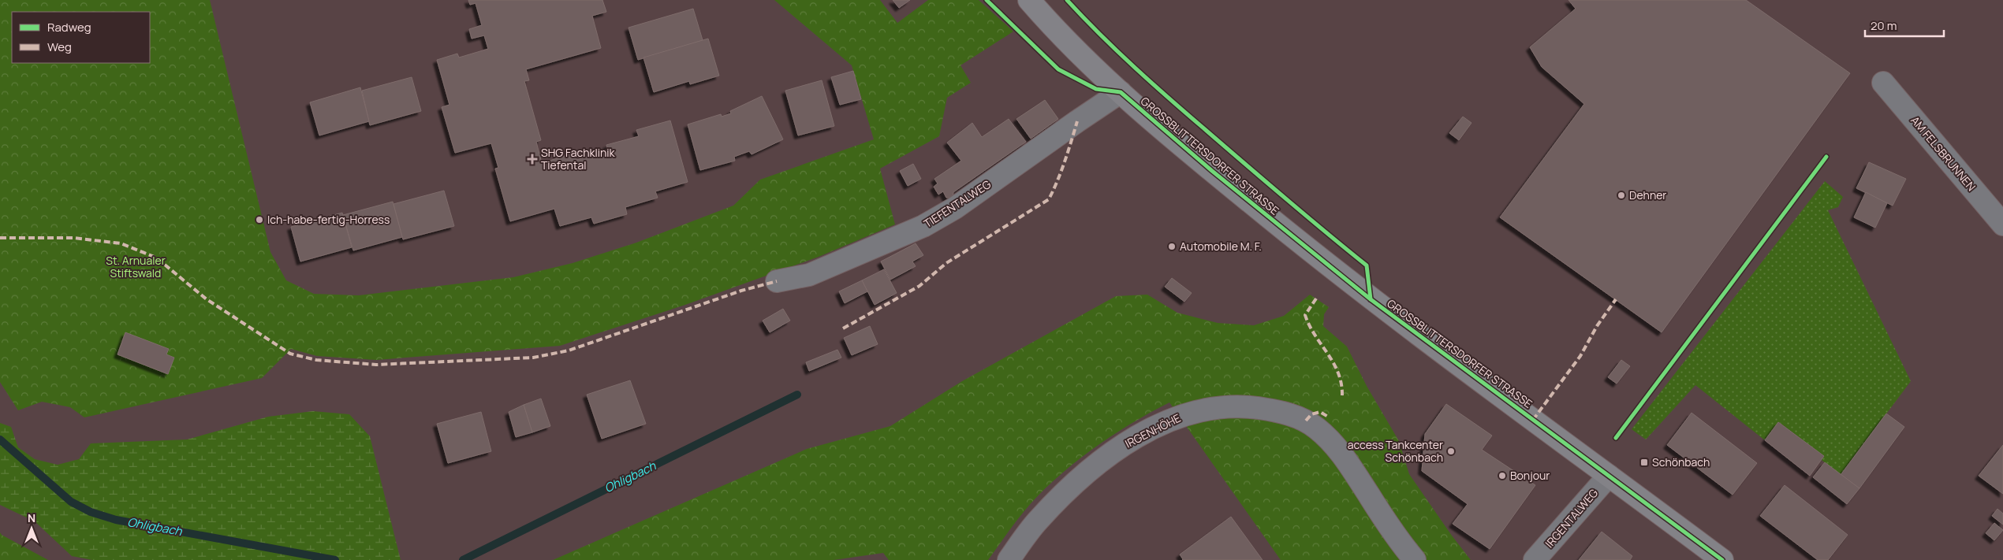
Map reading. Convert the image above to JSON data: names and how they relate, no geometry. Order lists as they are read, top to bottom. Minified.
{"streets":{"main road":["GROSSBLITTERSDORFER STRASSE"],"street":["AM FELSBRUNNEN","TIEFENTALWEG","IRGENHÖHE","IRGENTALWEG"]},"crossings":[["GROSSBLITTERSDORFER STRASSE","TIEFENTALWEG"],["GROSSBLITTERSDORFER STRASSE","IRGENTALWEG"]],"water":["Ohligbach"],"parks":["St. Arnualer Stiftswald"],"places":{"health":["SHG Fachklinik Tiefental"],"other":["Dehner","Ich-habe-fertig-Horress","Automobile M. F.","access Tankcenter Schönbach","Bonjour"],"transit":["Schönbach"]},"legend":["Radweg","Weg"],"scale_bar":"20 m","north":"top"}
